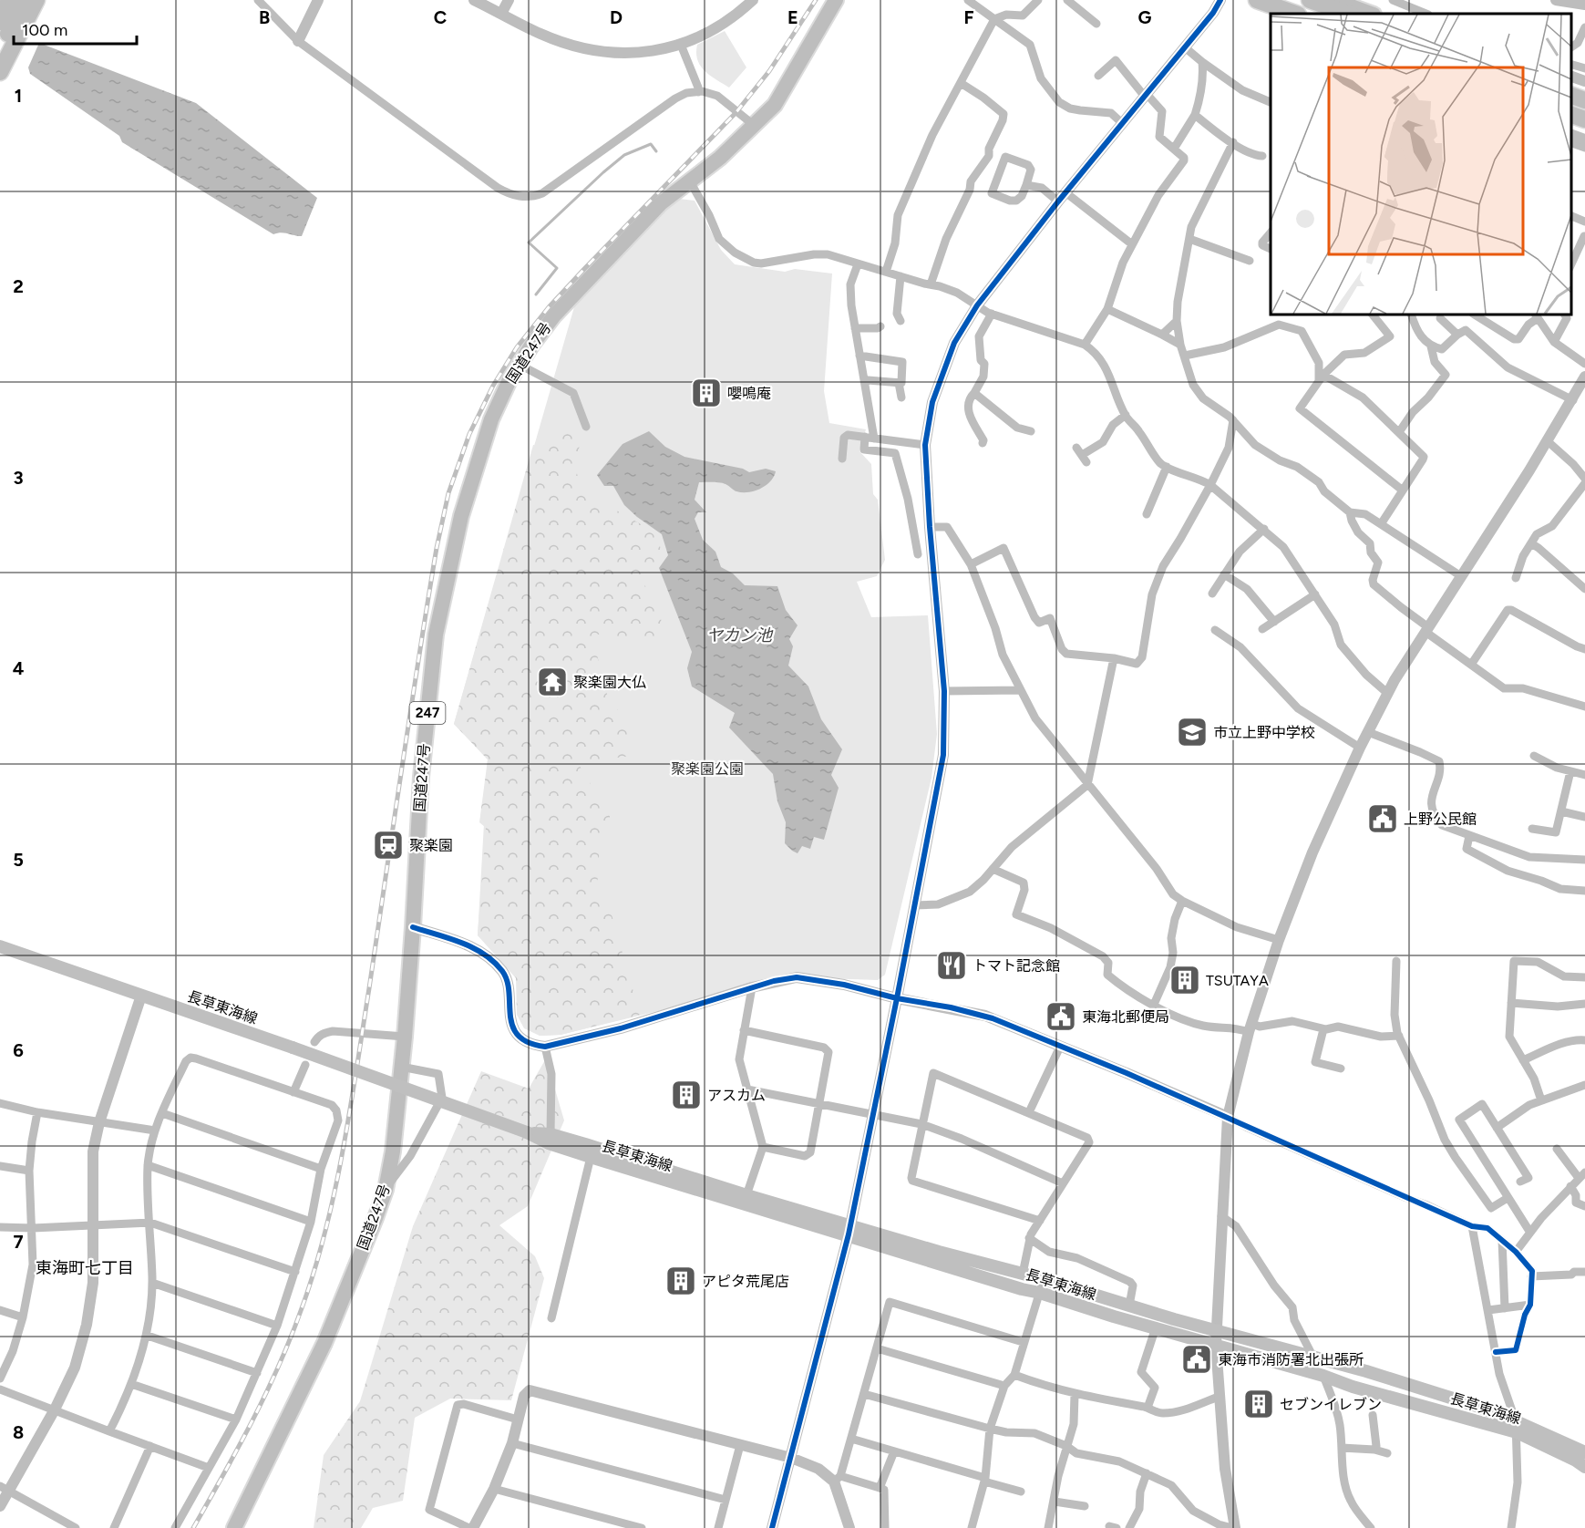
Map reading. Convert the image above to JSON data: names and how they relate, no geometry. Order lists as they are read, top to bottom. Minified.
{"streets":{"highway":["国道247号","247"],"main road":["長草東海線"]},"districts":["東海町七丁目"],"water":["ヤカン池"],"parks":["聚楽園公園"],"places":{"building":["嚶鳴庵","TSUTAYA","アスカム","アピタ荒尾店","セブンイレブン"],"temple":["聚楽園大仏"],"school or university":["市立上野中学校"],"public building":["上野公民館","東海北郵便局","東海市消防署北出張所"],"station":["聚楽園"],"restaurant":["トマト記念館"]},"scale_bar":"100 m","grid":{"columns":["B","C","D","E","F","G"],"rows":["1","2","3","4","5","6","7","8"]}}
